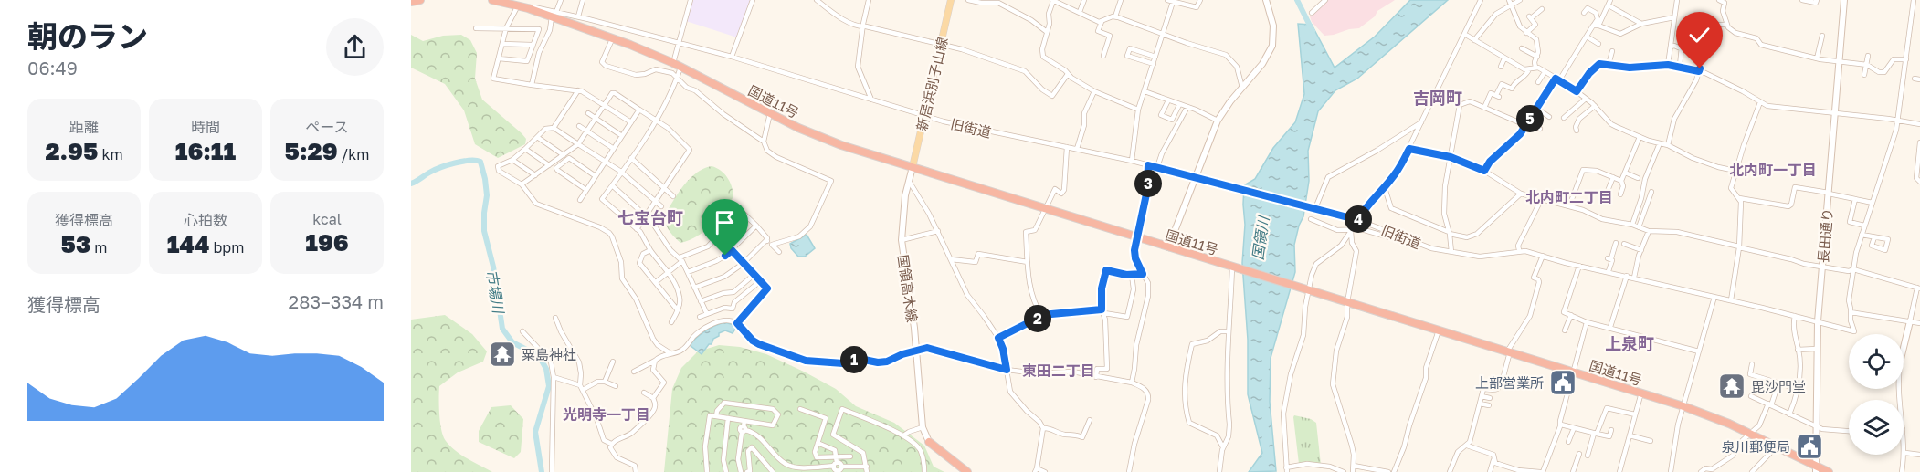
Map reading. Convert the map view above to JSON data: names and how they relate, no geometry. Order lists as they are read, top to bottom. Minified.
{"streets":{"highway":["国道11号"],"main road":["新居浜別子山線"],"street":["旧街道","長田通り","国領高木線"]},"crossings":[["新居浜別子山線","国道11号"],["新居浜別子山線","旧街道"],["新居浜別子山線","国領高木線"],["国道11号","旧街道"],["国道11号","長田通り"],["国道11号","国領高木線"],["旧街道","長田通り"]],"districts":["吉岡町","北内町一丁目","北内町二丁目","七宝台町","上泉町","東田二丁目","光明寺一丁目"],"water":["国領川","市場川"],"places":{"temple":["粟島神社","毘沙門堂"],"public building":["上部営業所","泉川郵便局"]},"page":{"heading":["朝のラン","06:49"],"stats":[["距離","2.95 km"],["時間","16:11"],["ペース","5:29 /km"],["獲得標高","53 m"],["心拍数","144 bpm"],["kcal","196"]],"pins":["5","3","4","2","1"],"chart":["獲得標高","283–334 m"]}}
